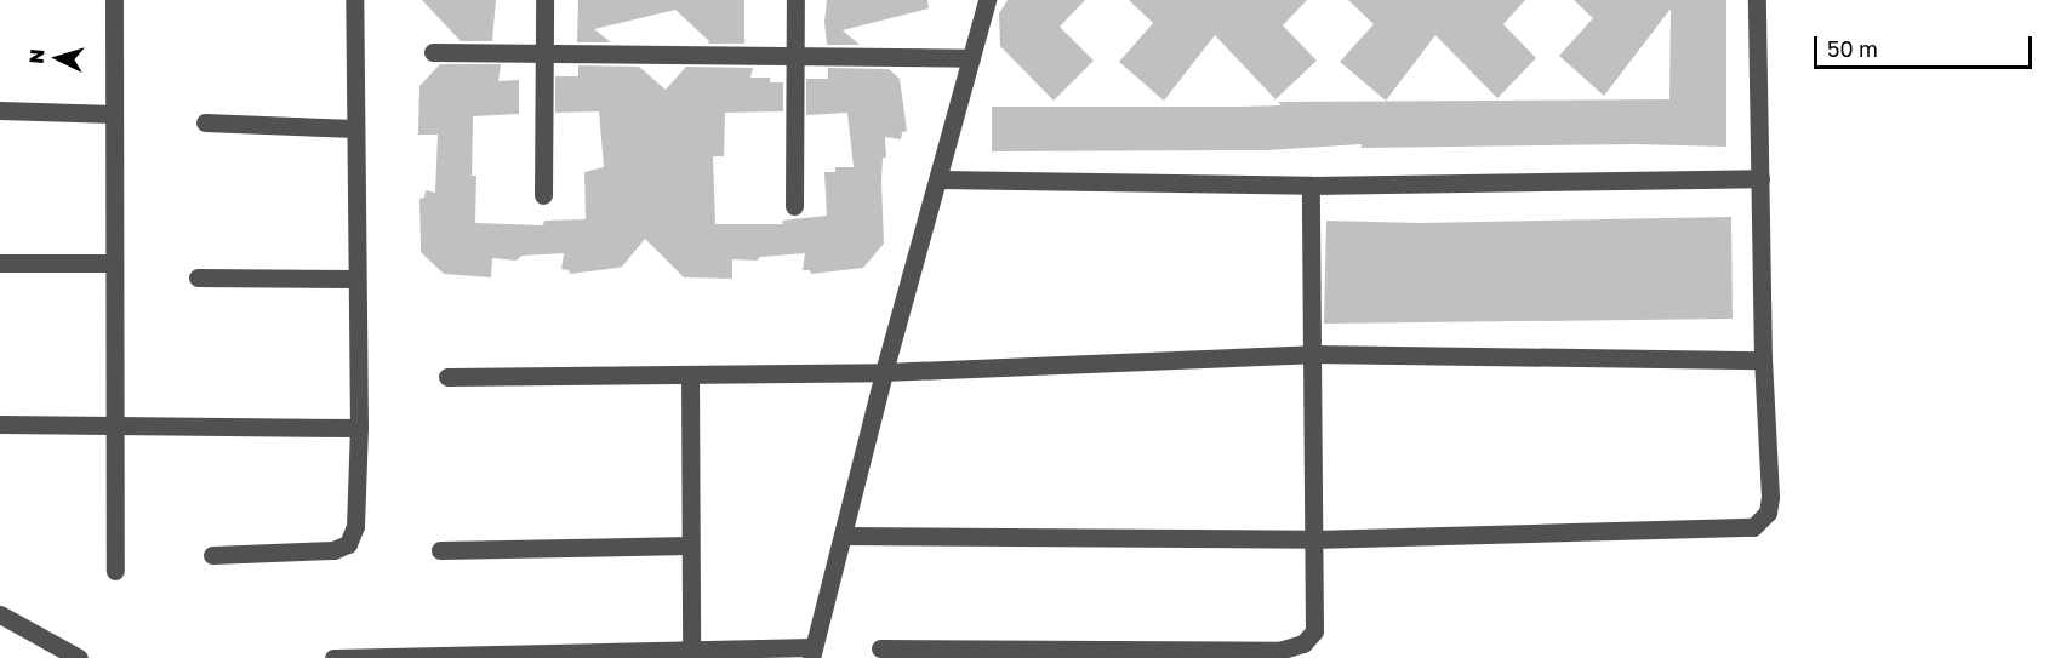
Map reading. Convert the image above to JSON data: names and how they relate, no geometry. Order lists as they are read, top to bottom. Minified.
{"scale_bar":"50 m","north":"left"}
